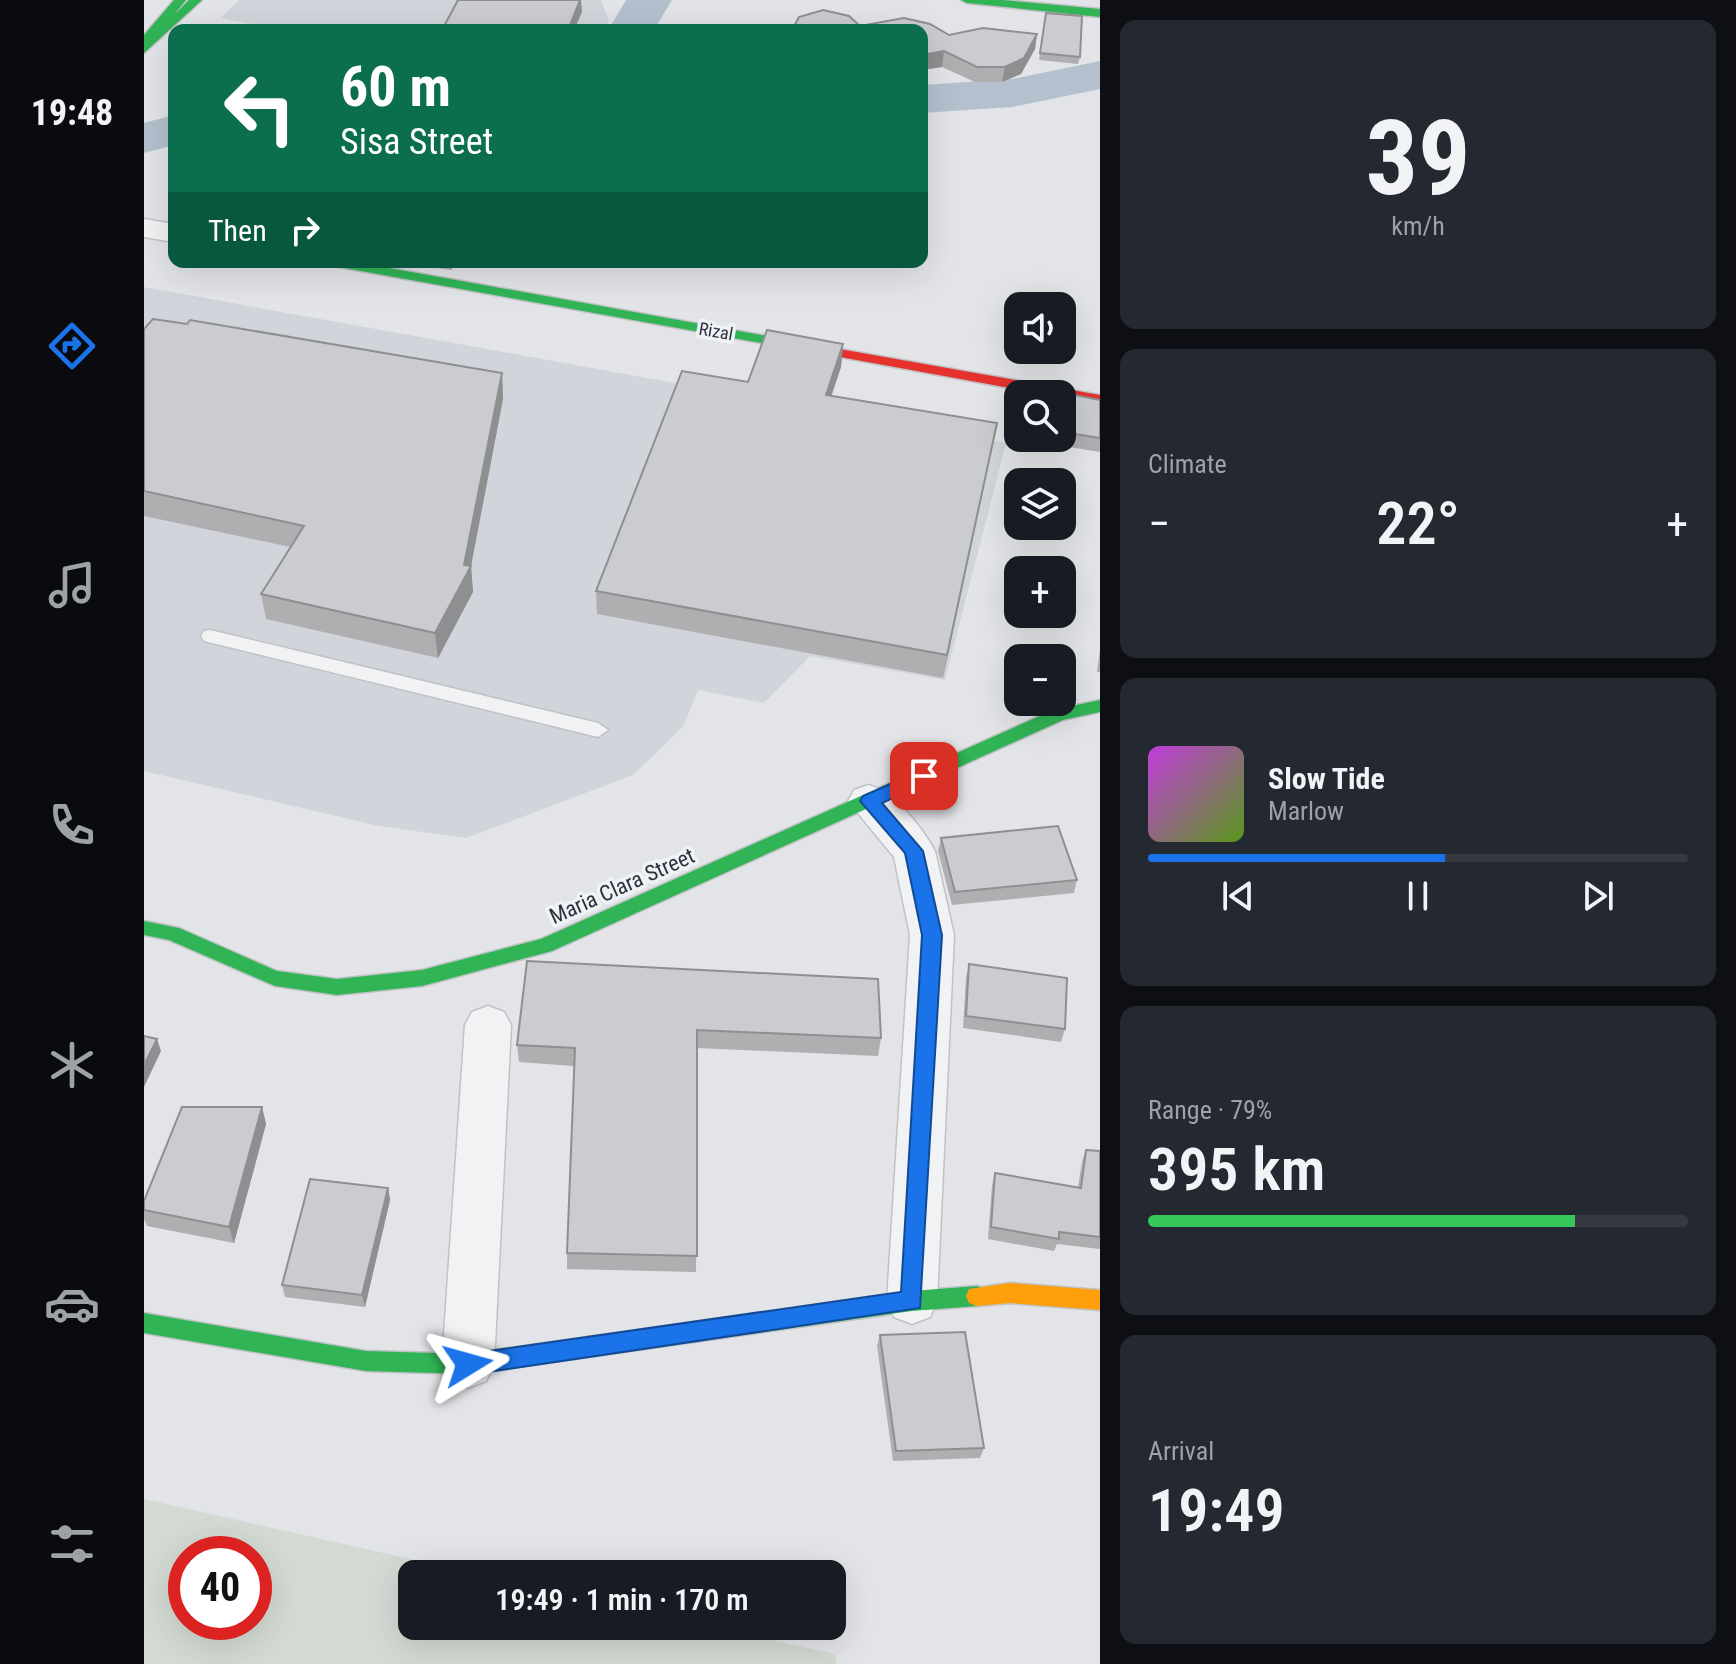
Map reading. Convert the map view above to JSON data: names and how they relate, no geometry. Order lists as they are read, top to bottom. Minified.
{"streets":{"main road":["Rizal","Maria Clara Street"]},"page":{"tabs":"19:48","tile":[["39","km/h"],"Climate",["Range · 79%","395 km"],["Arrival","19:49"]],"turn":["60 m","Sisa Street"],"then":"Then","map_buttons":["+","−"],"heat":["−","22°","+"],"song":["Slow Tide","Marlow"],"limit":"40","trip":"19:49 · 1 min · 170 m"}}
